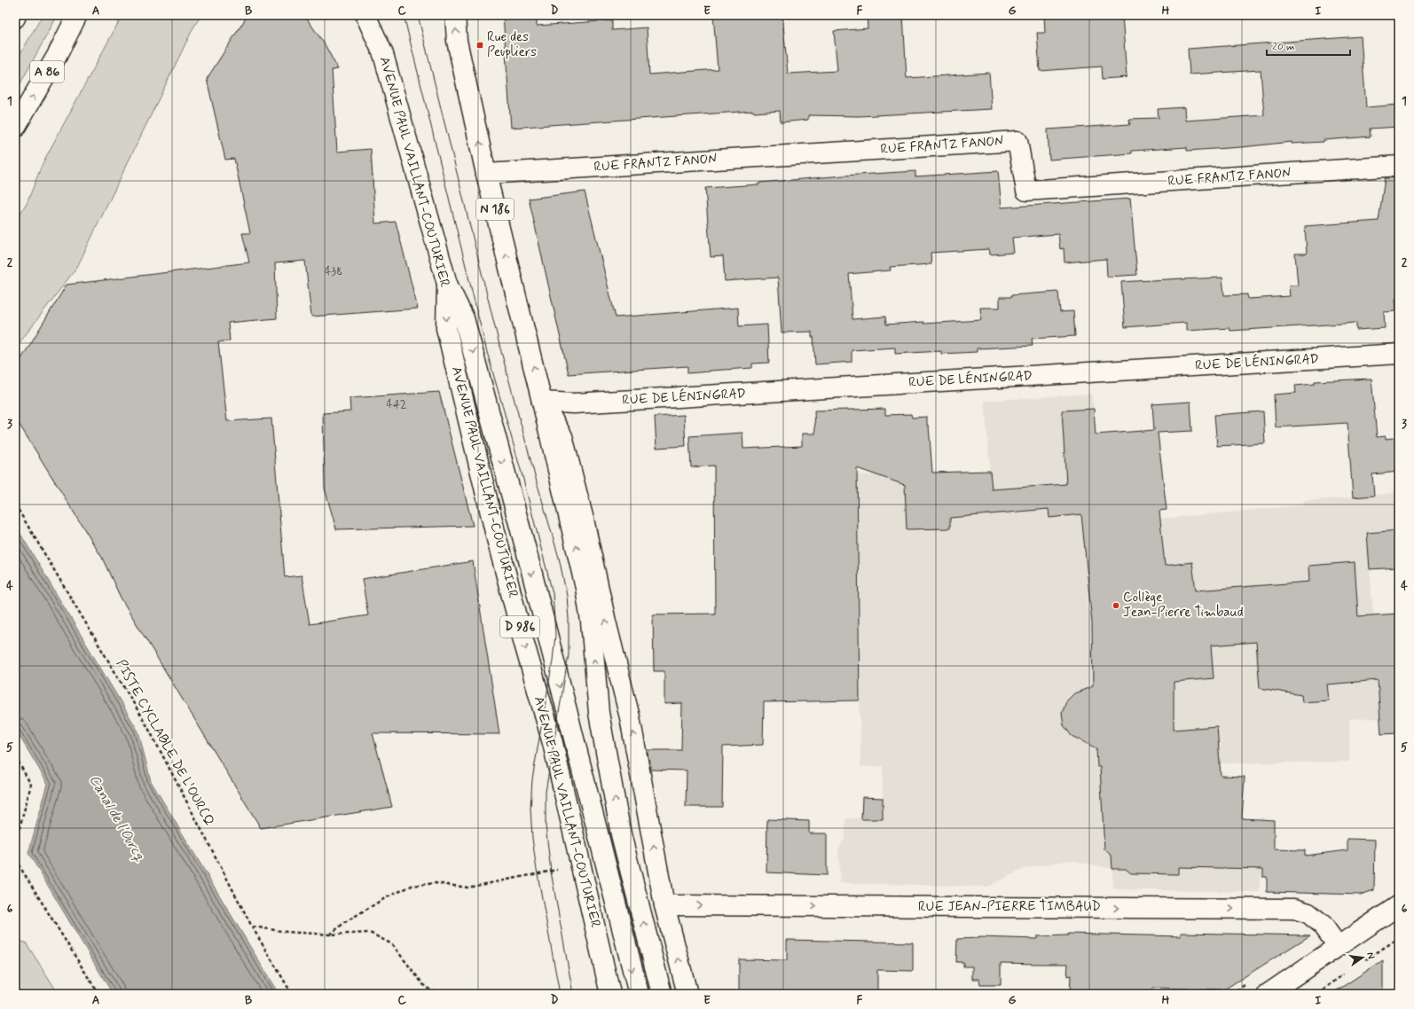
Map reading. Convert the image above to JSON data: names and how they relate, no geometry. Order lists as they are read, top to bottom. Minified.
{"streets":{"main road":["A 86","RUE FRANTZ FANON","AVENUE PAUL VAILLANT-COUTURIER","N 186","RUE DE LÉNINGRAD","D 986","RUE JEAN-PIERRE TIMBAUD"],"path":["PISTE CYCLABLE DE L'OURCQ"]},"crossings":[["RUE FRANTZ FANON","N 186"],["N 186","RUE DE LÉNINGRAD"]],"one_way":["RUE JEAN-PIERRE TIMBAUD"],"water":["Canal de l'Ourcq"],"places":{"transit":["Rue des Peupliers"],"other":["Collège Jean-Pierre Timbaud"]},"house_numbers":["438","442"],"scale_bar":"20 m","north":"right","grid":{"columns":["A","B","C","D","E","F","G","H","I"],"rows":["1","2","3","4","5","6"]}}
